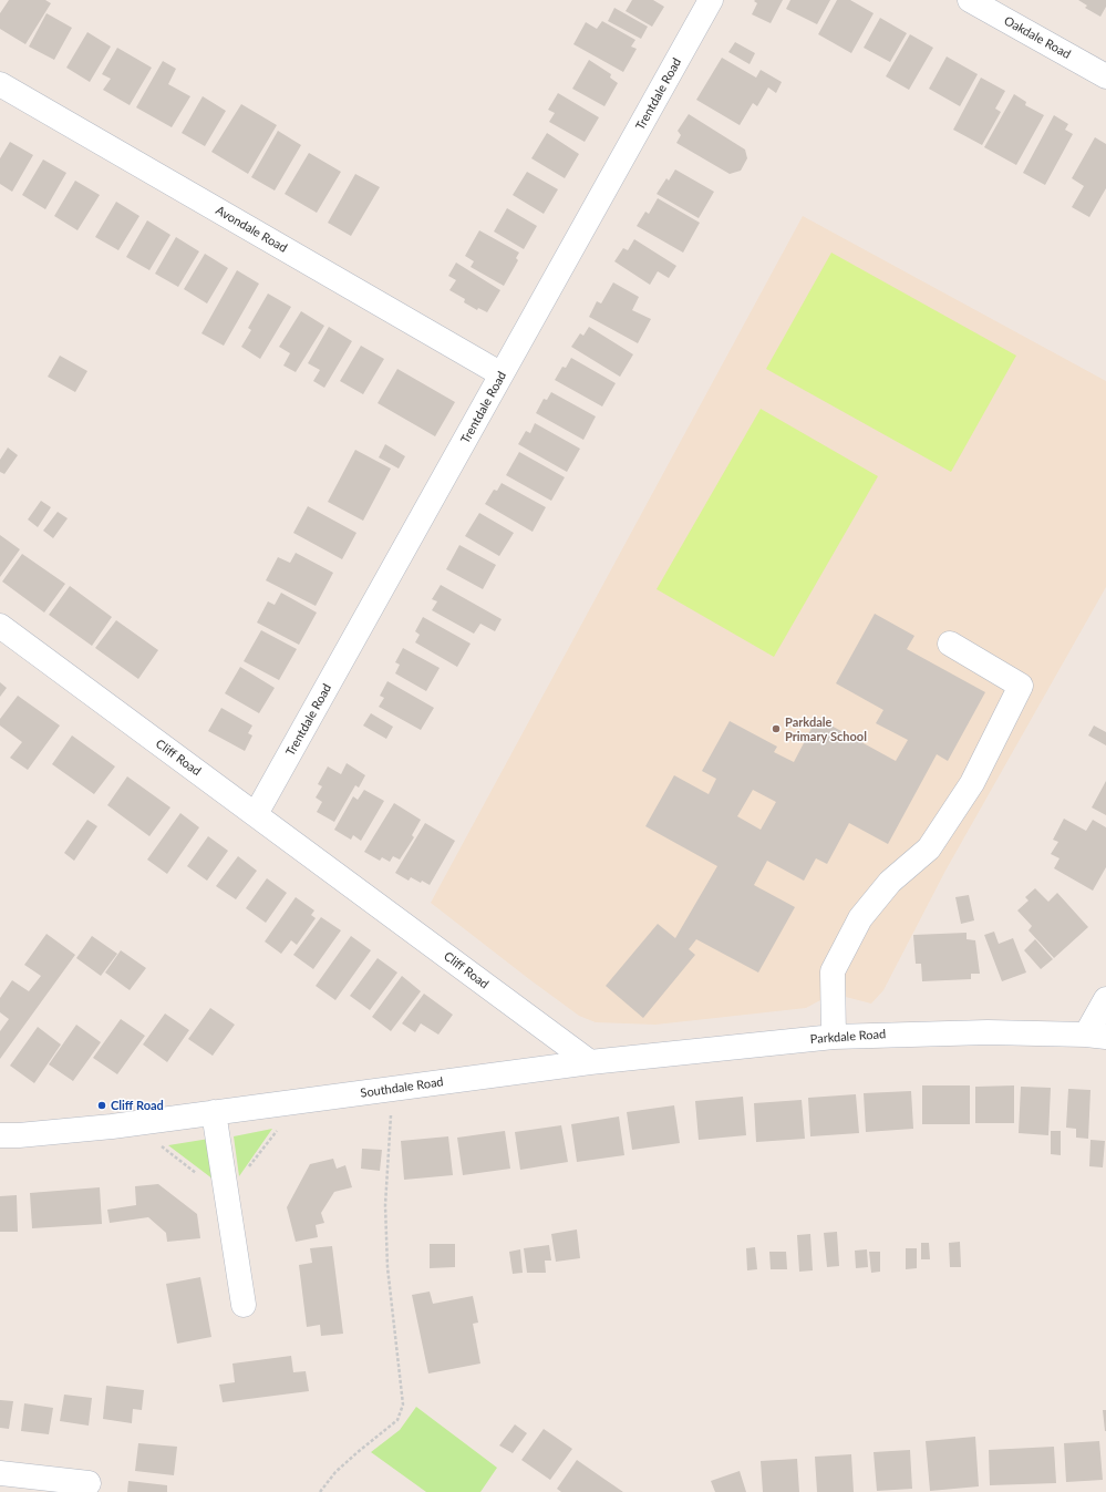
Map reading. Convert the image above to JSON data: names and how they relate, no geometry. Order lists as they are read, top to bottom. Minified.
{"streets":{"street":["Oakdale Road","Trentdale Road","Avondale Road","Cliff Road","Parkdale Road","Southdale Road"]},"crossings":[["Trentdale Road","Avondale Road"],["Trentdale Road","Cliff Road"],["Cliff Road","Parkdale Road"],["Cliff Road","Southdale Road"],["Parkdale Road","Southdale Road"]],"places":["Parkdale Primary School","Cliff Road"]}
